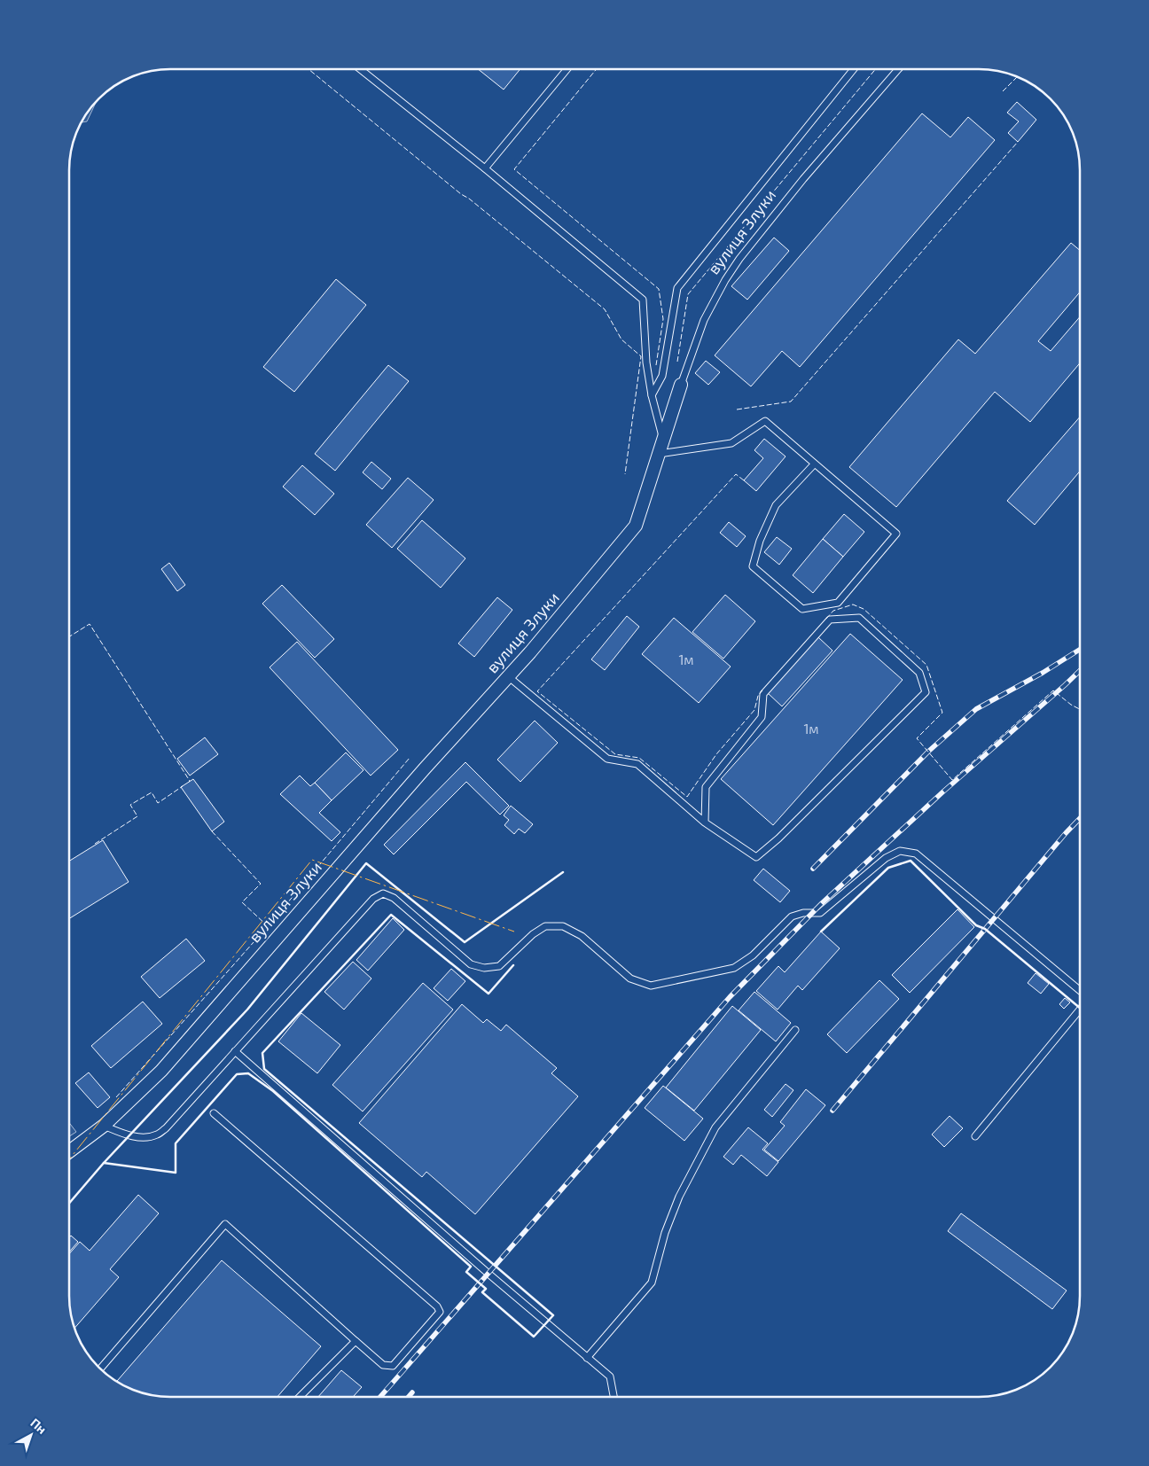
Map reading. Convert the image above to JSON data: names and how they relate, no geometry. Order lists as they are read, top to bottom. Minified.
{"streets":{"street":["вулиця Злуки"]},"house_numbers":["1м","1м"],"north":"top right"}
